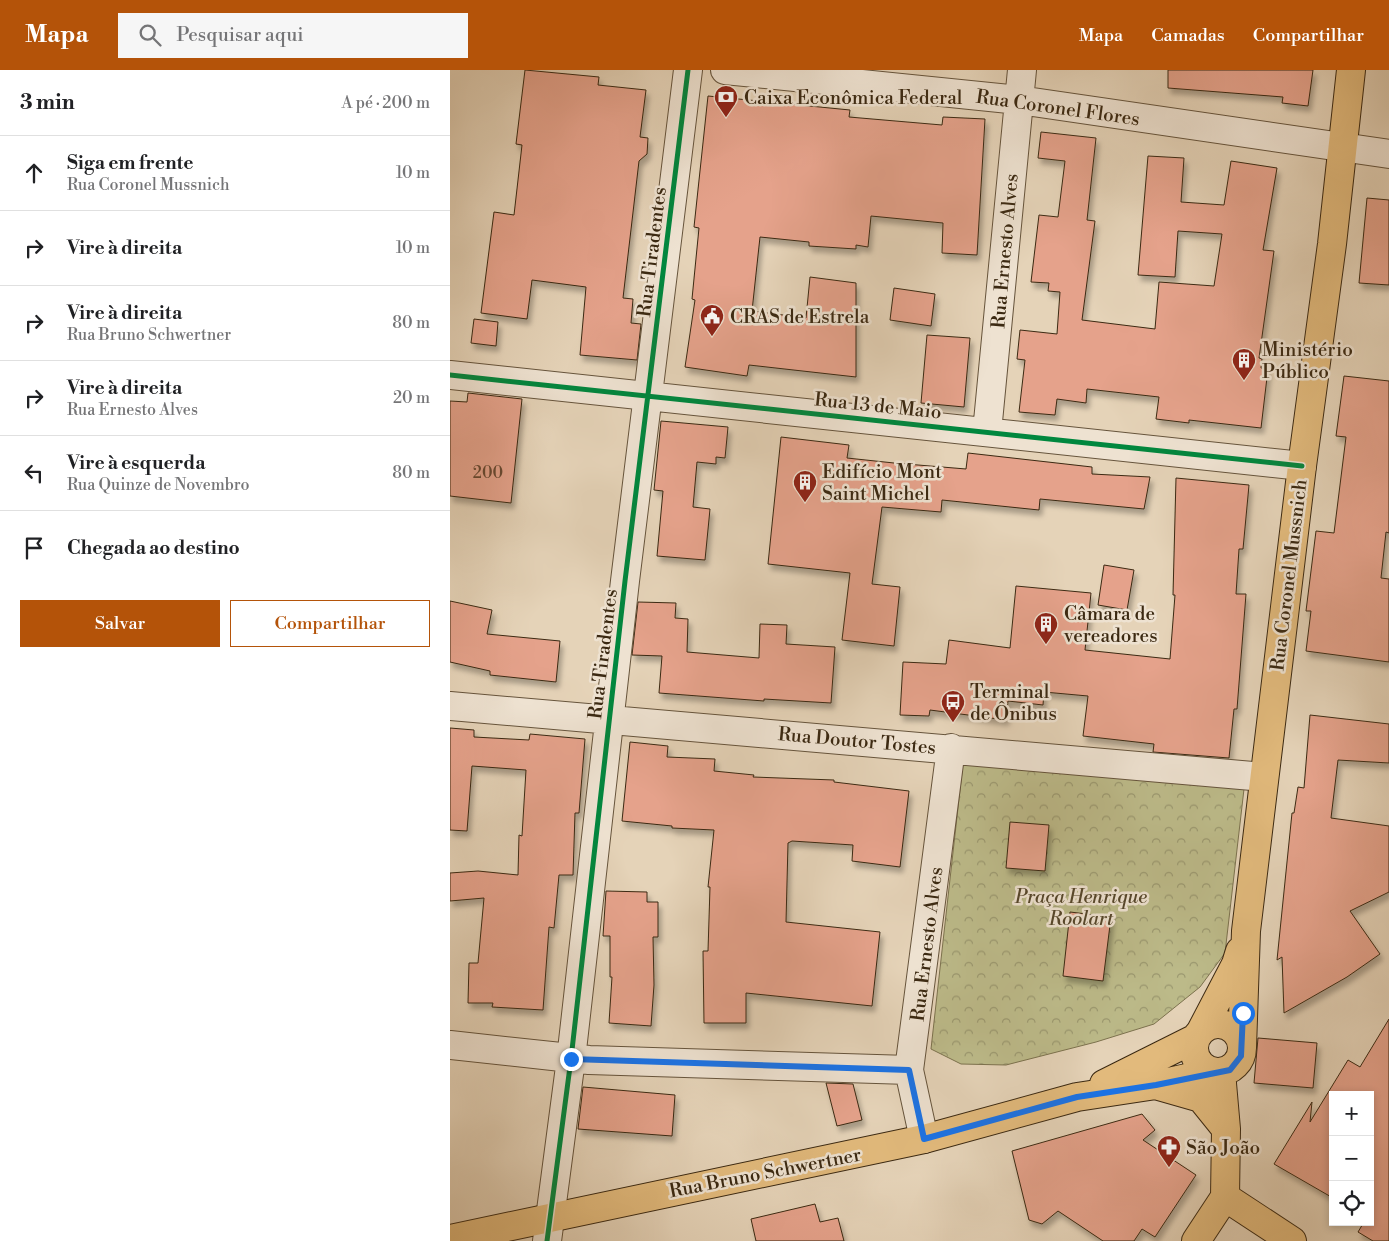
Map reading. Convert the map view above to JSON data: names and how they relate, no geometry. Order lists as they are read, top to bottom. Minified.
{"streets":{"main road":["Rua Coronel Mussnich","Rua Bruno Schwertner"],"street":["Rua Coronel Flores","Rua Ernesto Alves","Rua Tiradentes","Rua 13 de Maio","Rua Doutor Tostes"]},"crossings":[["Rua Coronel Flores","Rua Ernesto Alves"],["Rua Coronel Flores","Rua Coronel Mussnich"],["Rua Ernesto Alves","Rua 13 de Maio"],["Rua Ernesto Alves","Rua Doutor Tostes"],["Rua Ernesto Alves","Rua Bruno Schwertner"],["Rua Tiradentes","Rua 13 de Maio"],["Rua Tiradentes","Rua Doutor Tostes"],["Rua Tiradentes","Rua Bruno Schwertner"],["Rua 13 de Maio","Rua Coronel Mussnich"],["Rua Coronel Mussnich","Rua Doutor Tostes"],["Rua Coronel Mussnich","Rua Bruno Schwertner"]],"parks":["Praça Henrique Roolart"],"places":{"bank":["Caixa Econômica Federal"],"public building":["CRAS de Estrela"],"building":["Ministério Público","Edifício Mont Saint Michel","Câmara de vereadores"],"bus stop":["Terminal de Ônibus"],"pharmacy":["São João"]},"house_numbers":["200"],"page":{"header":"Mapa","search":"Pesquisar aqui","nav":["Mapa","Camadas","Compartilhar"],"heading":["3 min","A pé · 200 m"],"list":[["Siga em frente","Rua Coronel Mussnich","10 m"],["Vire à direita","10 m"],["Vire à direita","Rua Bruno Schwertner","80 m"],["Vire à direita","Rua Ernesto Alves","20 m"],["Vire à esquerda","Rua Quinze de Novembro","80 m"],"Chegada ao destino"],"buttons":["Salvar","Compartilhar"],"map_buttons":["+","−"]}}
